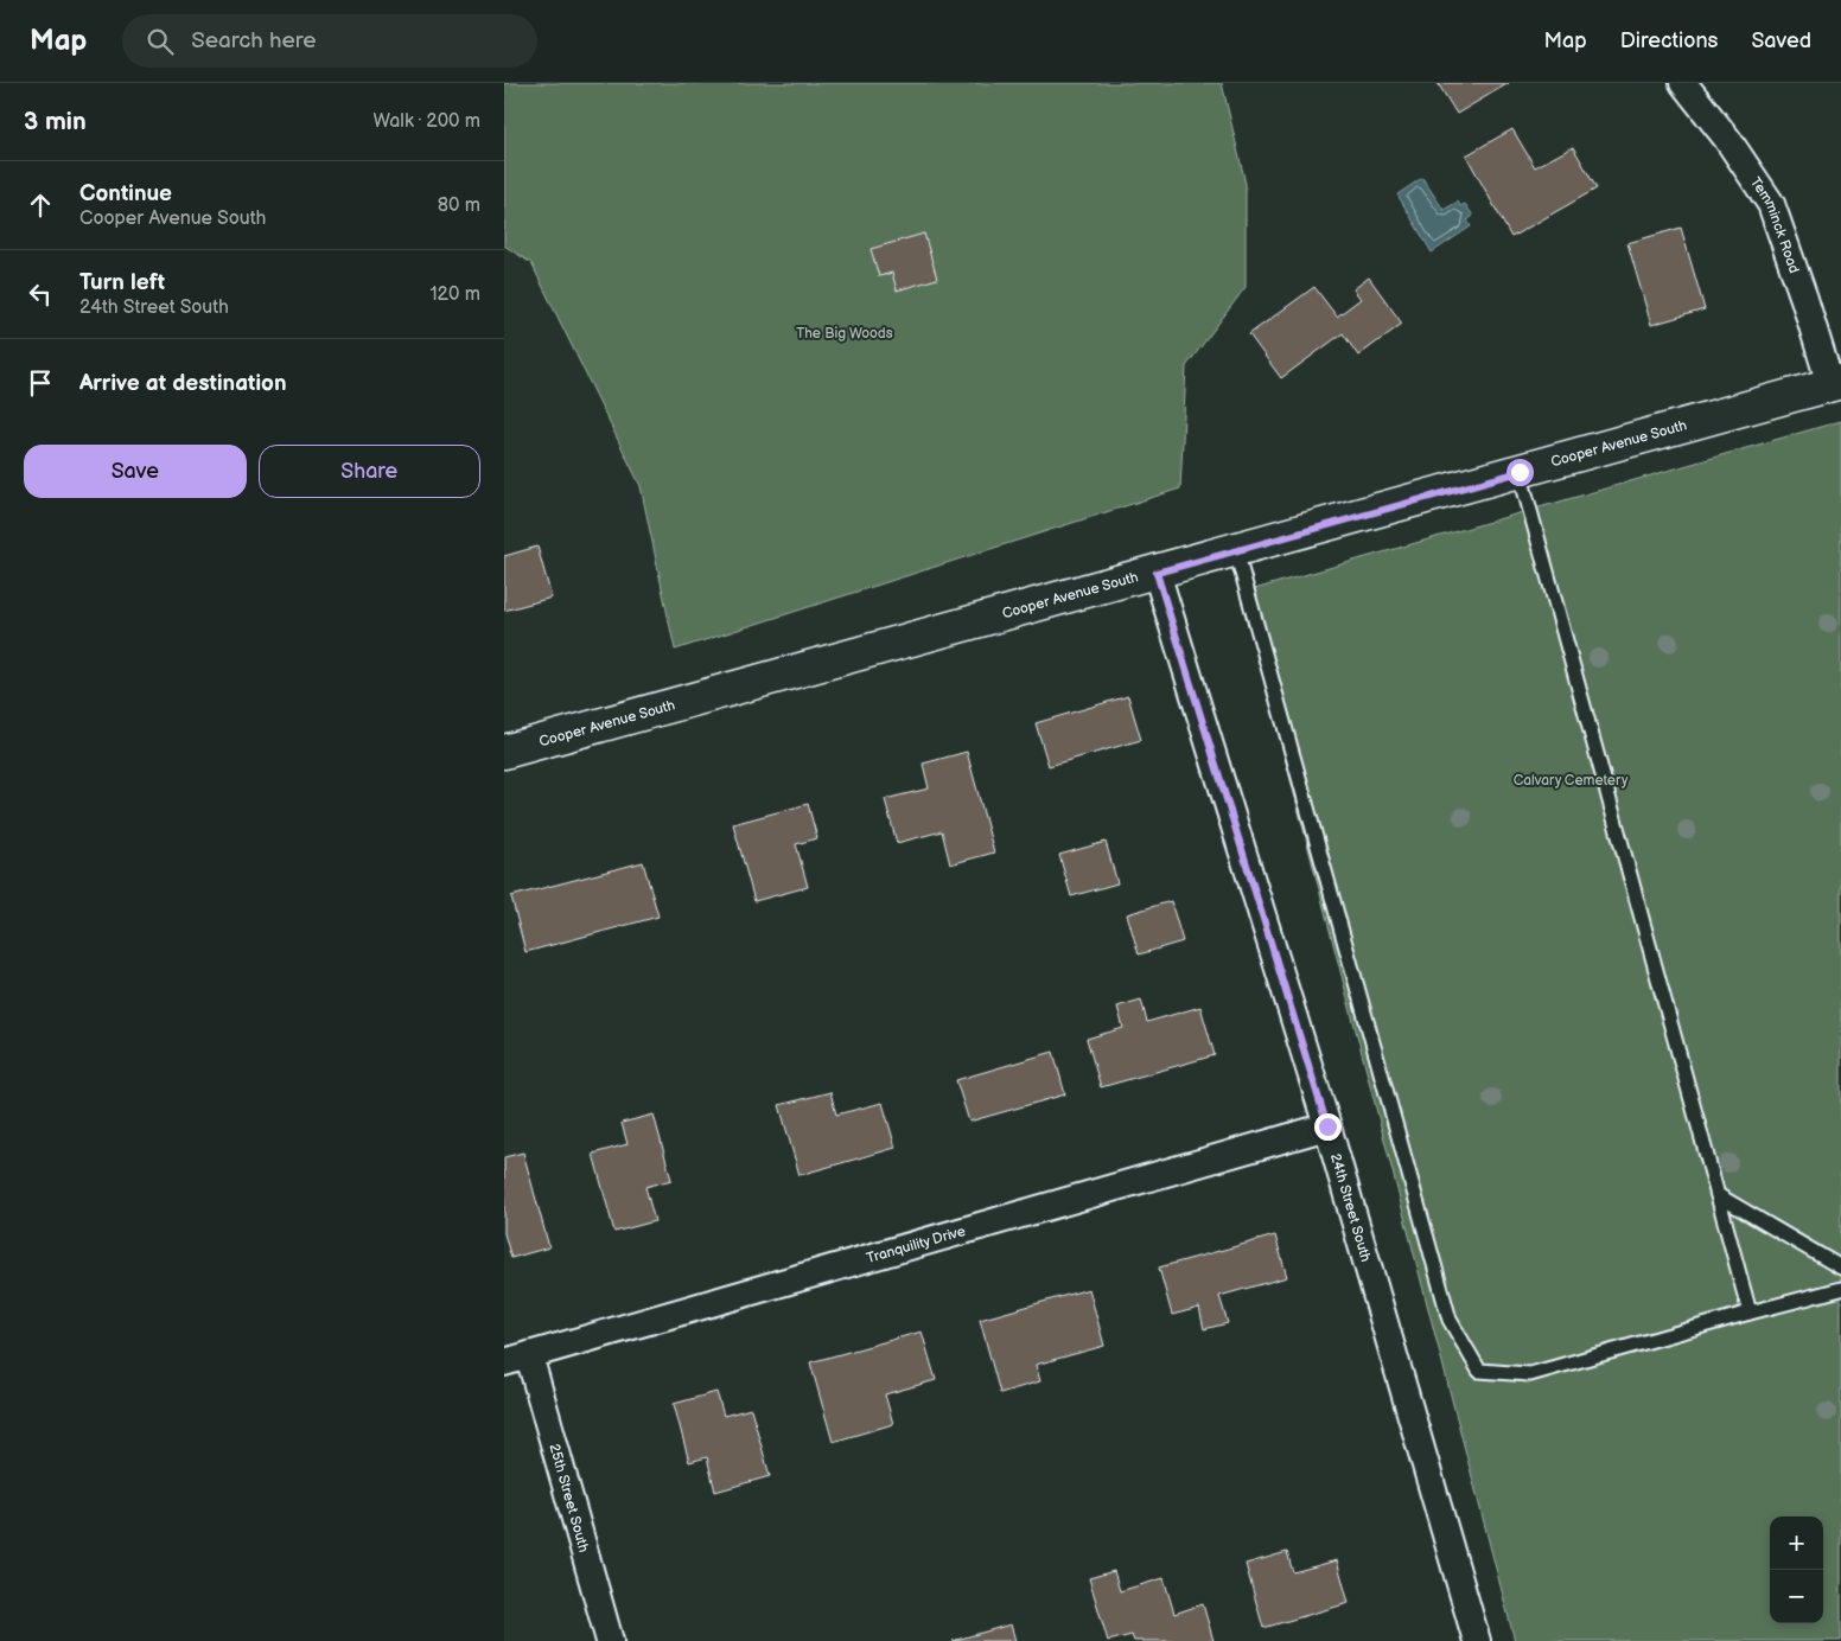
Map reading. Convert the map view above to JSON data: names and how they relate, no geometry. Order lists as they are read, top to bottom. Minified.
{"streets":{"street":["Temminck Road","Cooper Avenue South","24th Street South","Tranquility Drive","25th Street South"]},"crossings":[["Temminck Road","Cooper Avenue South"],["Cooper Avenue South","24th Street South"],["24th Street South","Tranquility Drive"],["Tranquility Drive","25th Street South"]],"parks":["The Big Woods","Calvary Cemetery"],"page":{"header":"Map","search":"Search here","nav":["Map","Directions","Saved"],"heading":["3 min","Walk · 200 m"],"list":[["Continue","Cooper Avenue South","80 m"],["Turn left","24th Street South","120 m"],"Arrive at destination"],"buttons":["Save","Share"],"map_buttons":["+","−"]}}
